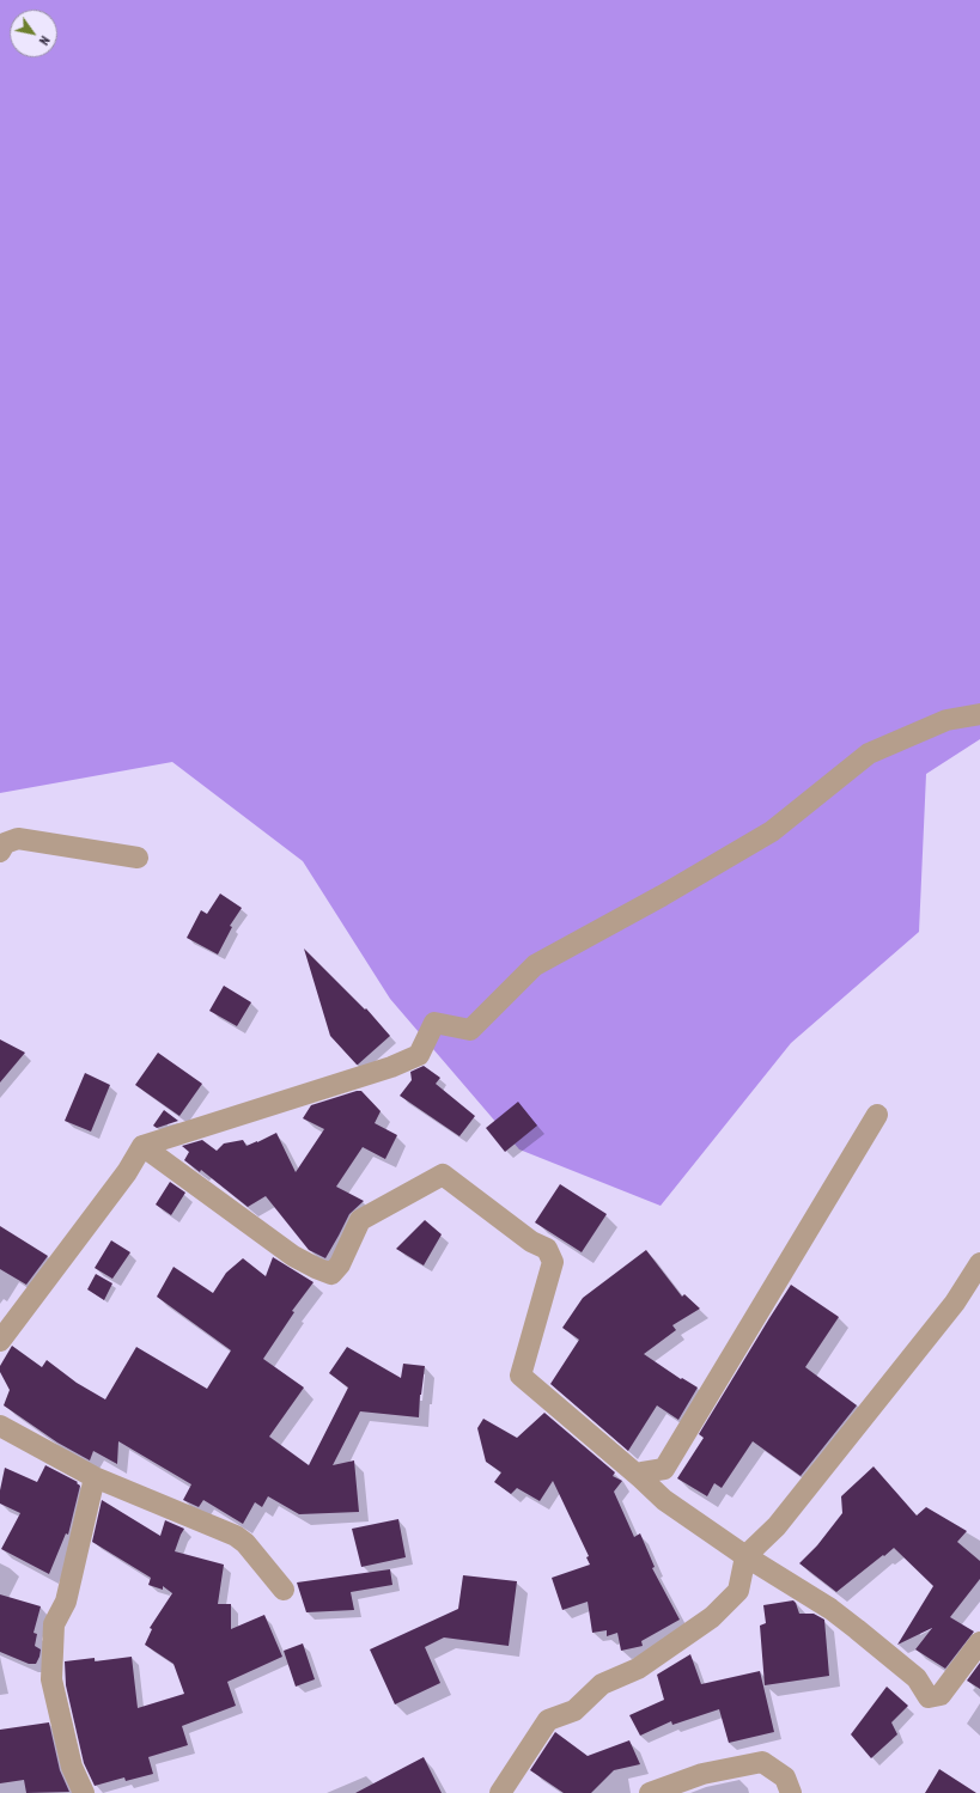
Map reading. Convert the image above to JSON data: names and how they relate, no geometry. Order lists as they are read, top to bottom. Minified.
{"north":"bottom right"}
